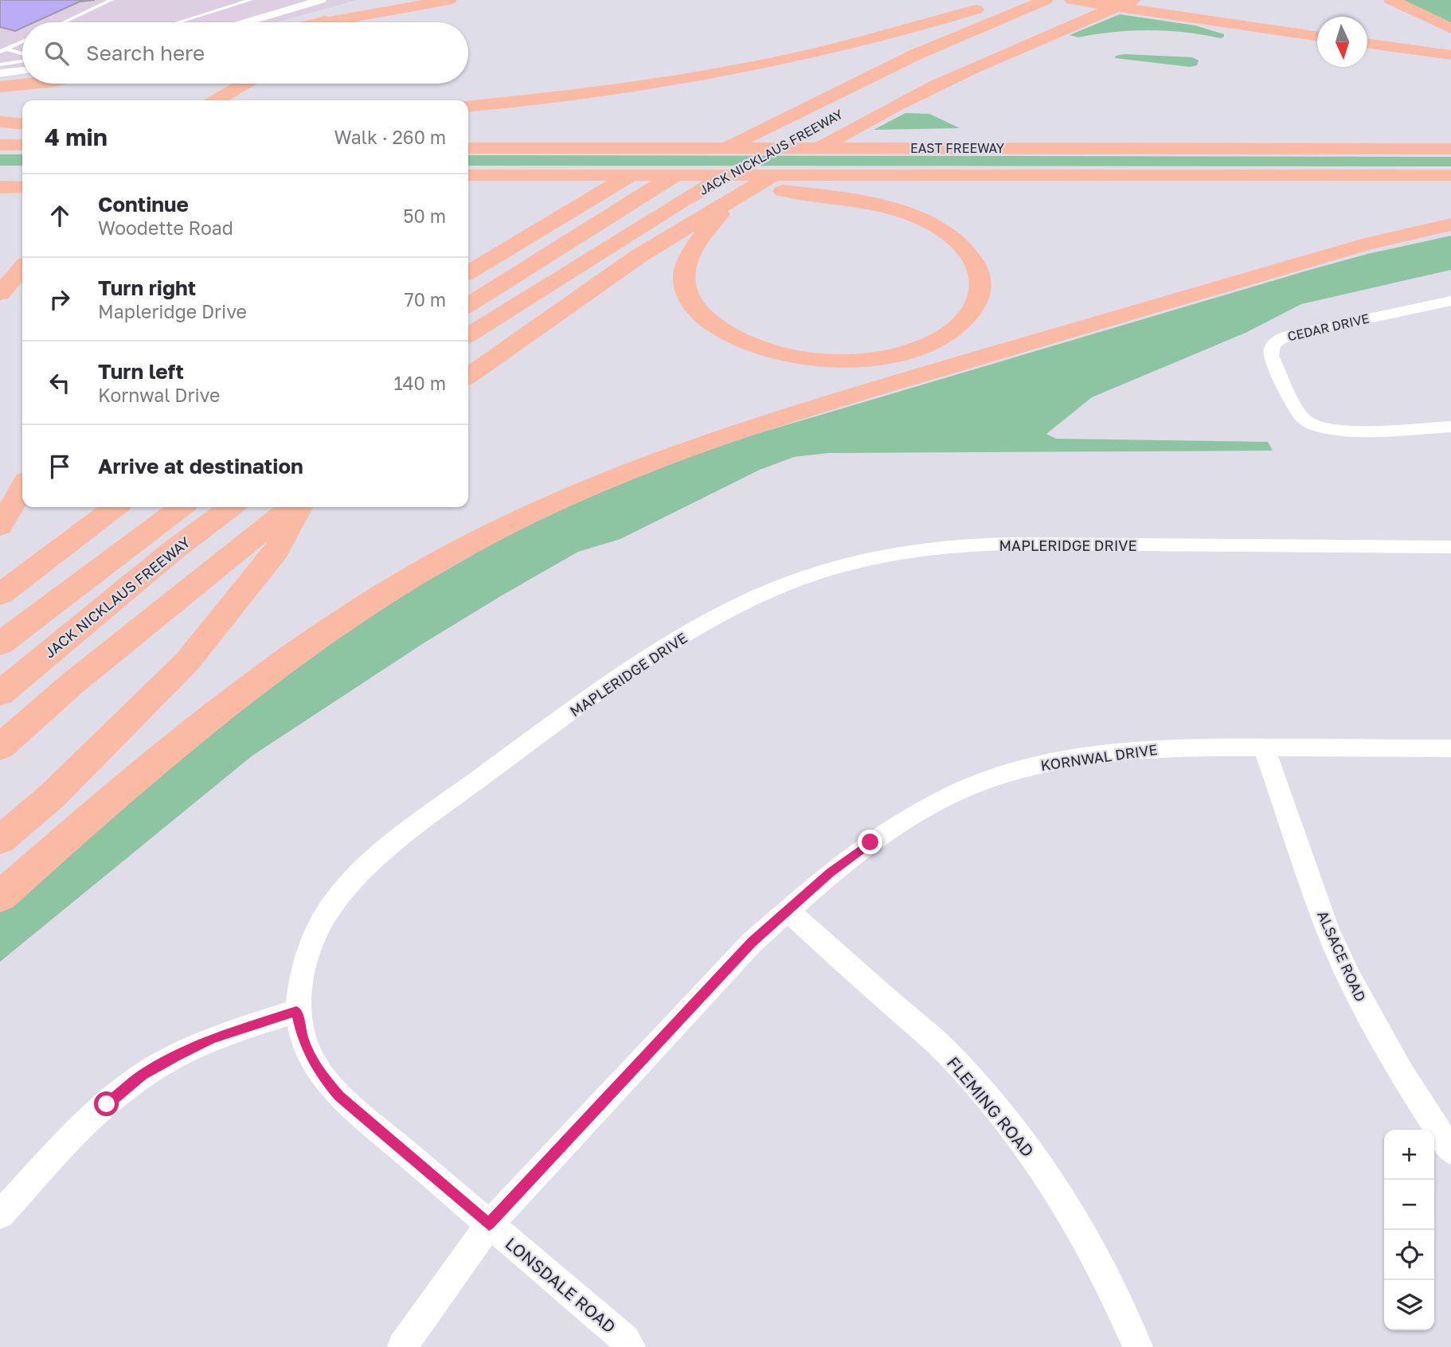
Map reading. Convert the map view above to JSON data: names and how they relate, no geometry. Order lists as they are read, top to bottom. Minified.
{"streets":{"highway":["EAST FREEWAY","JACK NICKLAUS FREEWAY"],"street":["CEDAR DRIVE","MAPLERIDGE DRIVE","KORNWAL DRIVE","ALSACE ROAD","FLEMING ROAD","LONSDALE ROAD"]},"crossings":[["MAPLERIDGE DRIVE","KORNWAL DRIVE"],["MAPLERIDGE DRIVE","LONSDALE ROAD"],["KORNWAL DRIVE","ALSACE ROAD"],["KORNWAL DRIVE","FLEMING ROAD"],["KORNWAL DRIVE","LONSDALE ROAD"]],"north":"bottom","page":{"search":"Search here","heading":["4 min","Walk · 260 m"],"list":[["Continue","Woodette Road","50 m"],["Turn right","Mapleridge Drive","70 m"],["Turn left","Kornwal Drive","140 m"],"Arrive at destination"],"map_buttons":["+","−"]}}
